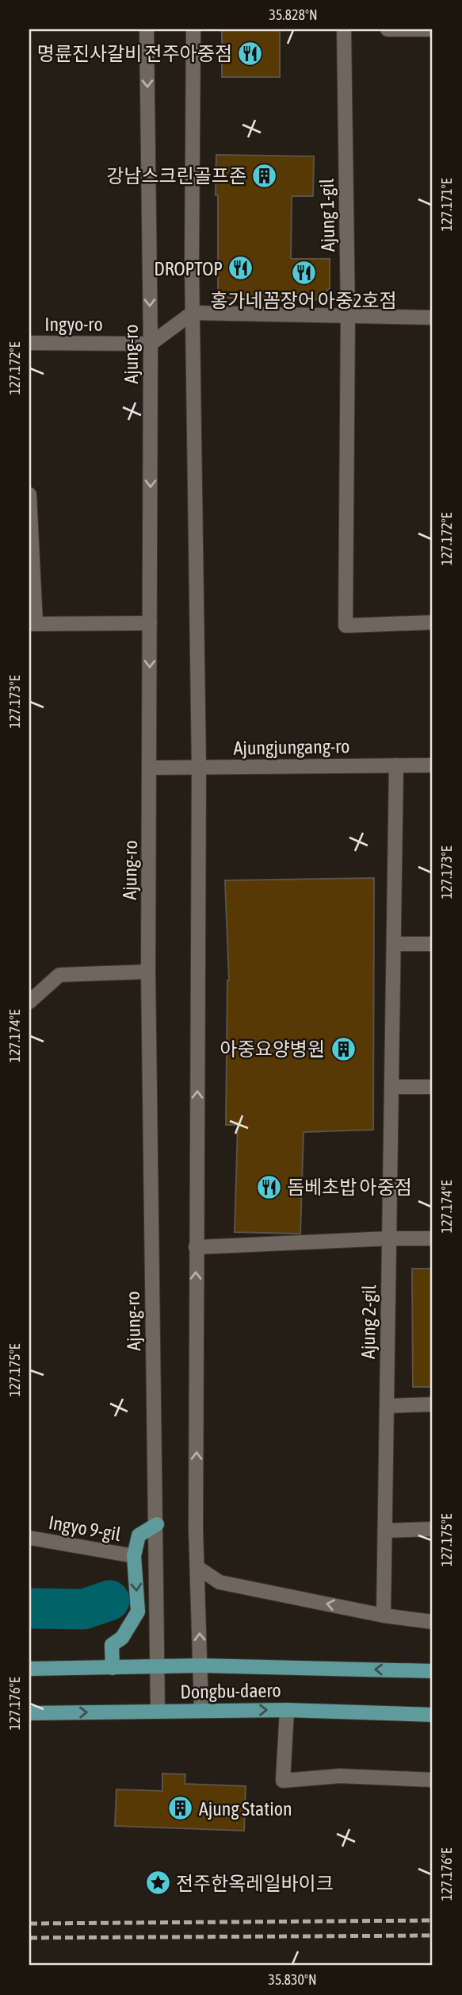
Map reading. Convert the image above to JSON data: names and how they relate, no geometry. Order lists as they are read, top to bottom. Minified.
{"streets":{"main road":["Dongbu-daero"],"street":["Ajung 1-gil","Ingyo-ro","Ajung-ro","Ajungjungang-ro","Ajung 2-gil","Ingyo 9-gil"]},"crossings":[["Ingyo-ro","Ajung-ro"],["Ajung-ro","Ajungjungang-ro"],["Ajung-ro","Dongbu-daero"],["Ajungjungang-ro","Ajung 2-gil"]],"places":{"restaurant":["명륜진사갈비 전주아중점","DROPTOP","홍가네꼼장어 아중2호점","돔베초밥 아중점"],"building":["강남스크린골프존","아중요양병원","Ajung Station"],"place":["전주한옥레일바이크"]},"coordinates":["35.828°N","127.171°E","127.172°E","127.173°E","127.174°E","127.175°E","127.176°E","35.830°N"]}
